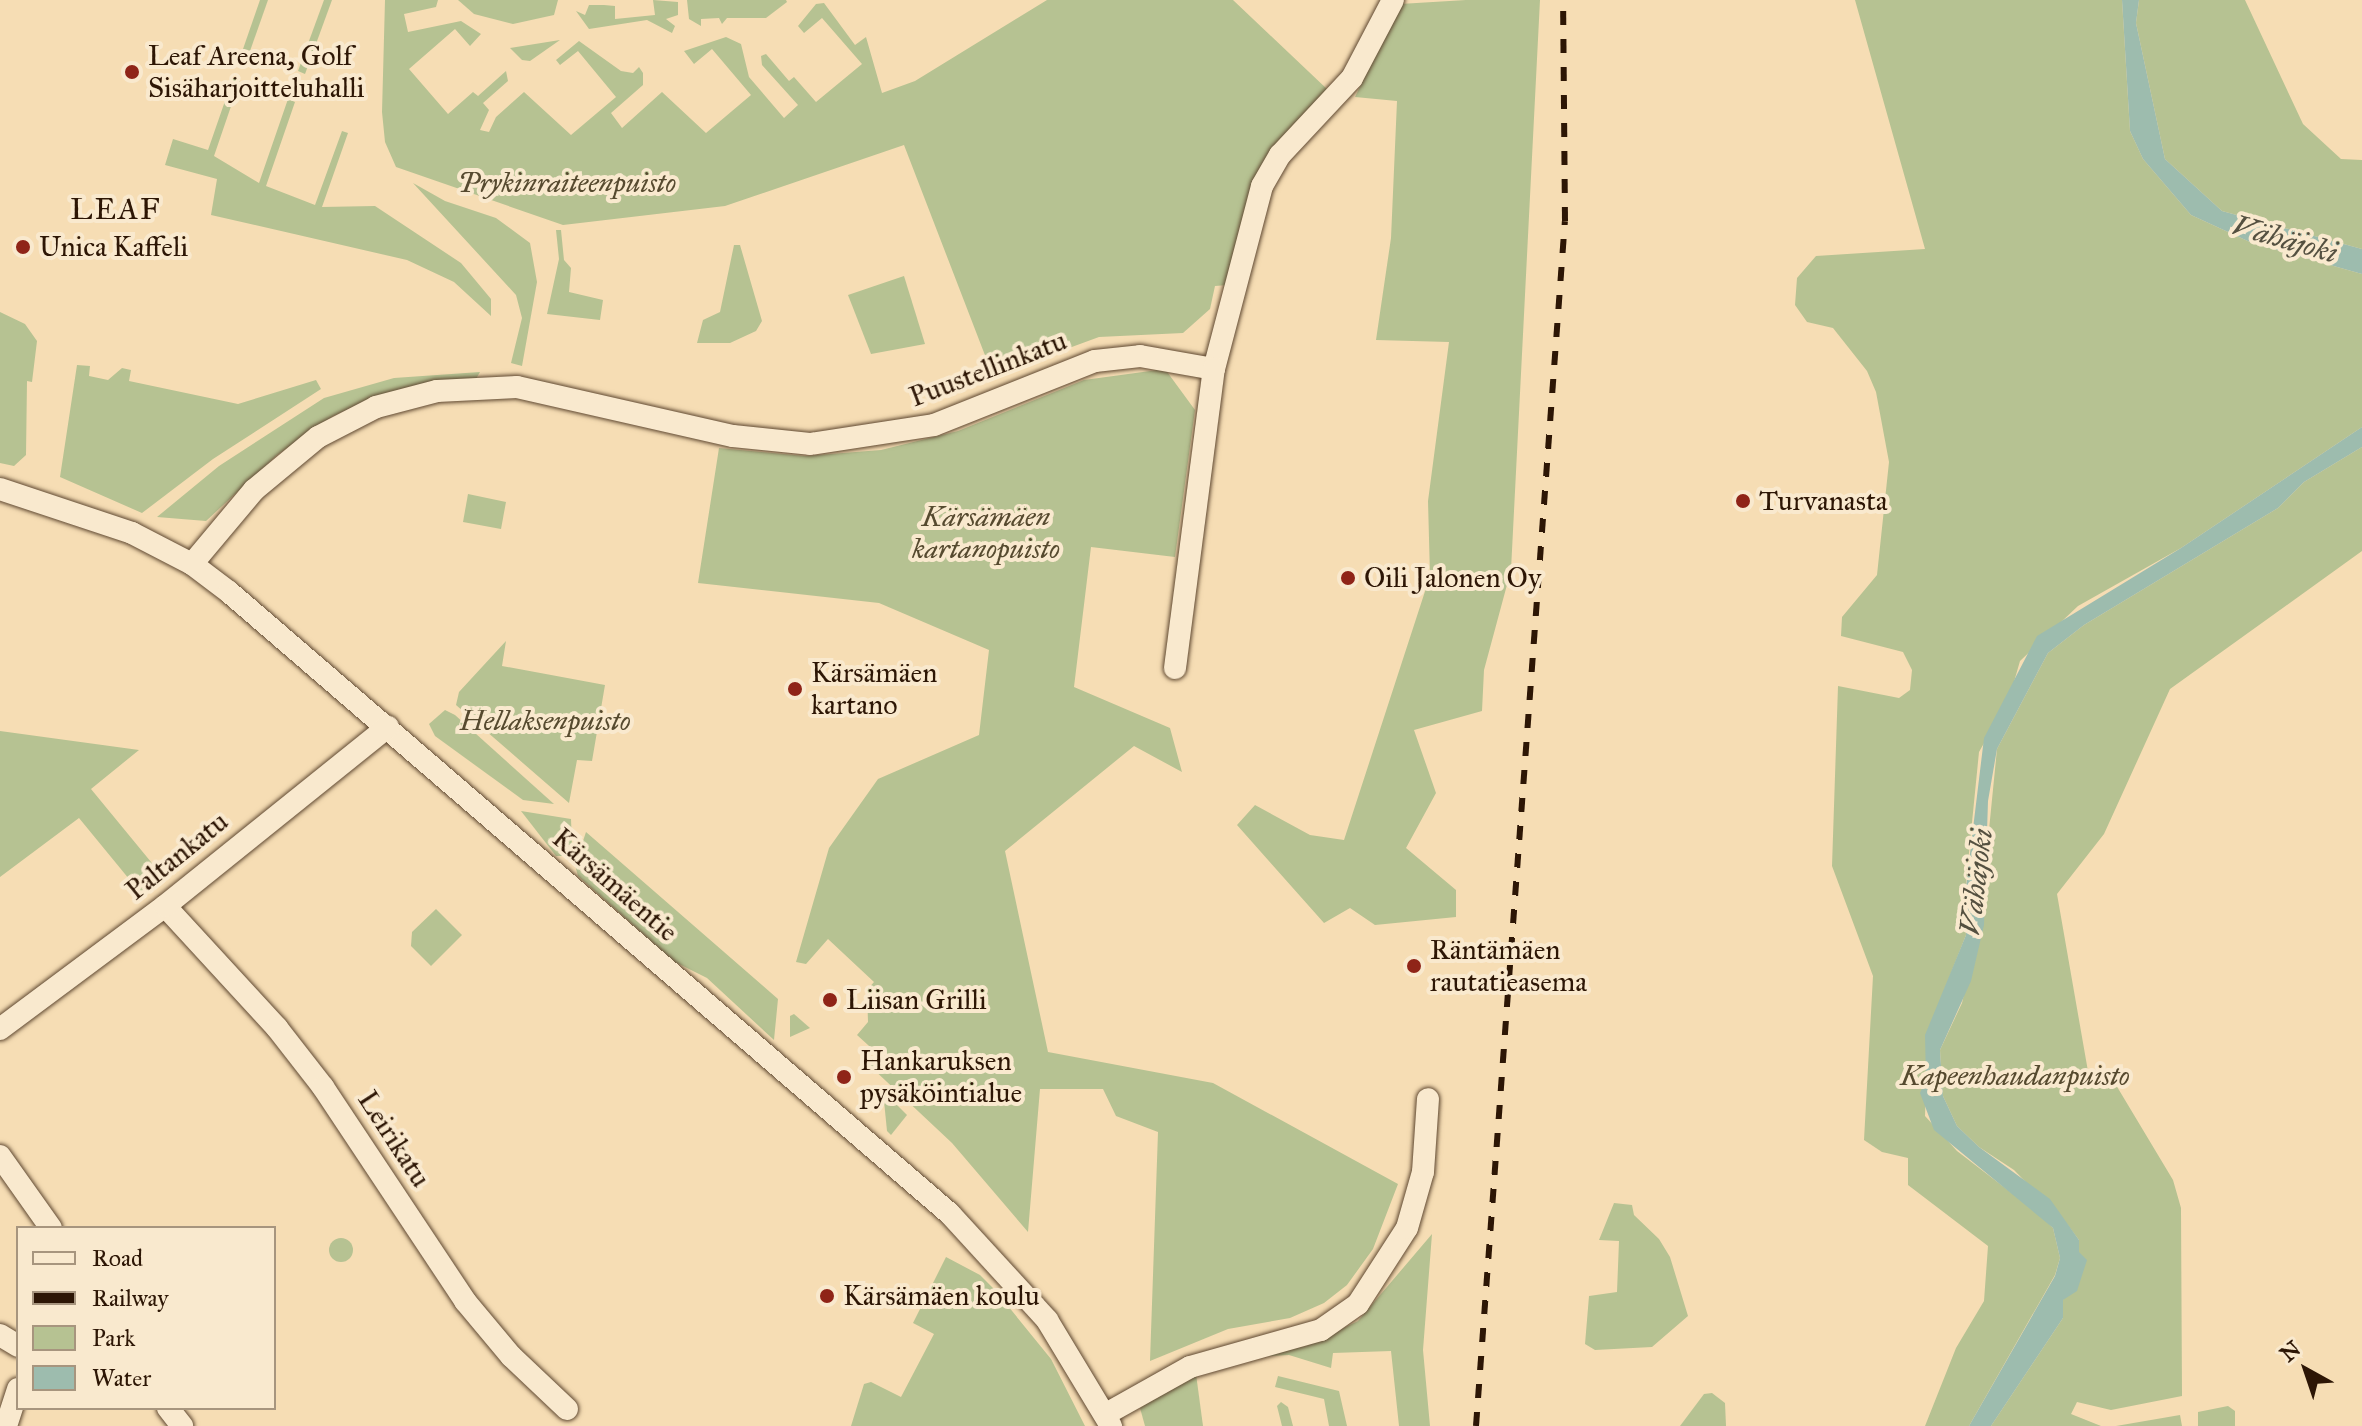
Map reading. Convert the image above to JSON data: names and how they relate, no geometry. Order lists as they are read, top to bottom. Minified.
{"streets":{"street":["Puustellinkatu","Paltankatu","Kärsämäentie","Leirikatu"]},"crossings":[["Puustellinkatu","Kärsämäentie"],["Paltankatu","Kärsämäentie"],["Paltankatu","Leirikatu"]],"districts":["LEAF"],"water":["Vähäjoki"],"parks":["Prykinraiteenpuisto","Kärsämäen kartanopuisto","Hellaksenpuisto","Kapeenhaudanpuisto"],"places":["Leaf Areena, Golf Sisäharjoitteluhalli","Unica Kaffeli","Turvanasta","Oili Jalonen Oy","Kärsämäen kartano","Räntämäen rautatieasema","Liisan Grilli","Hankaruksen pysäköintialue","Kärsämäen koulu"],"legend":["Road","Railway","Park","Water"],"north":"top left"}
